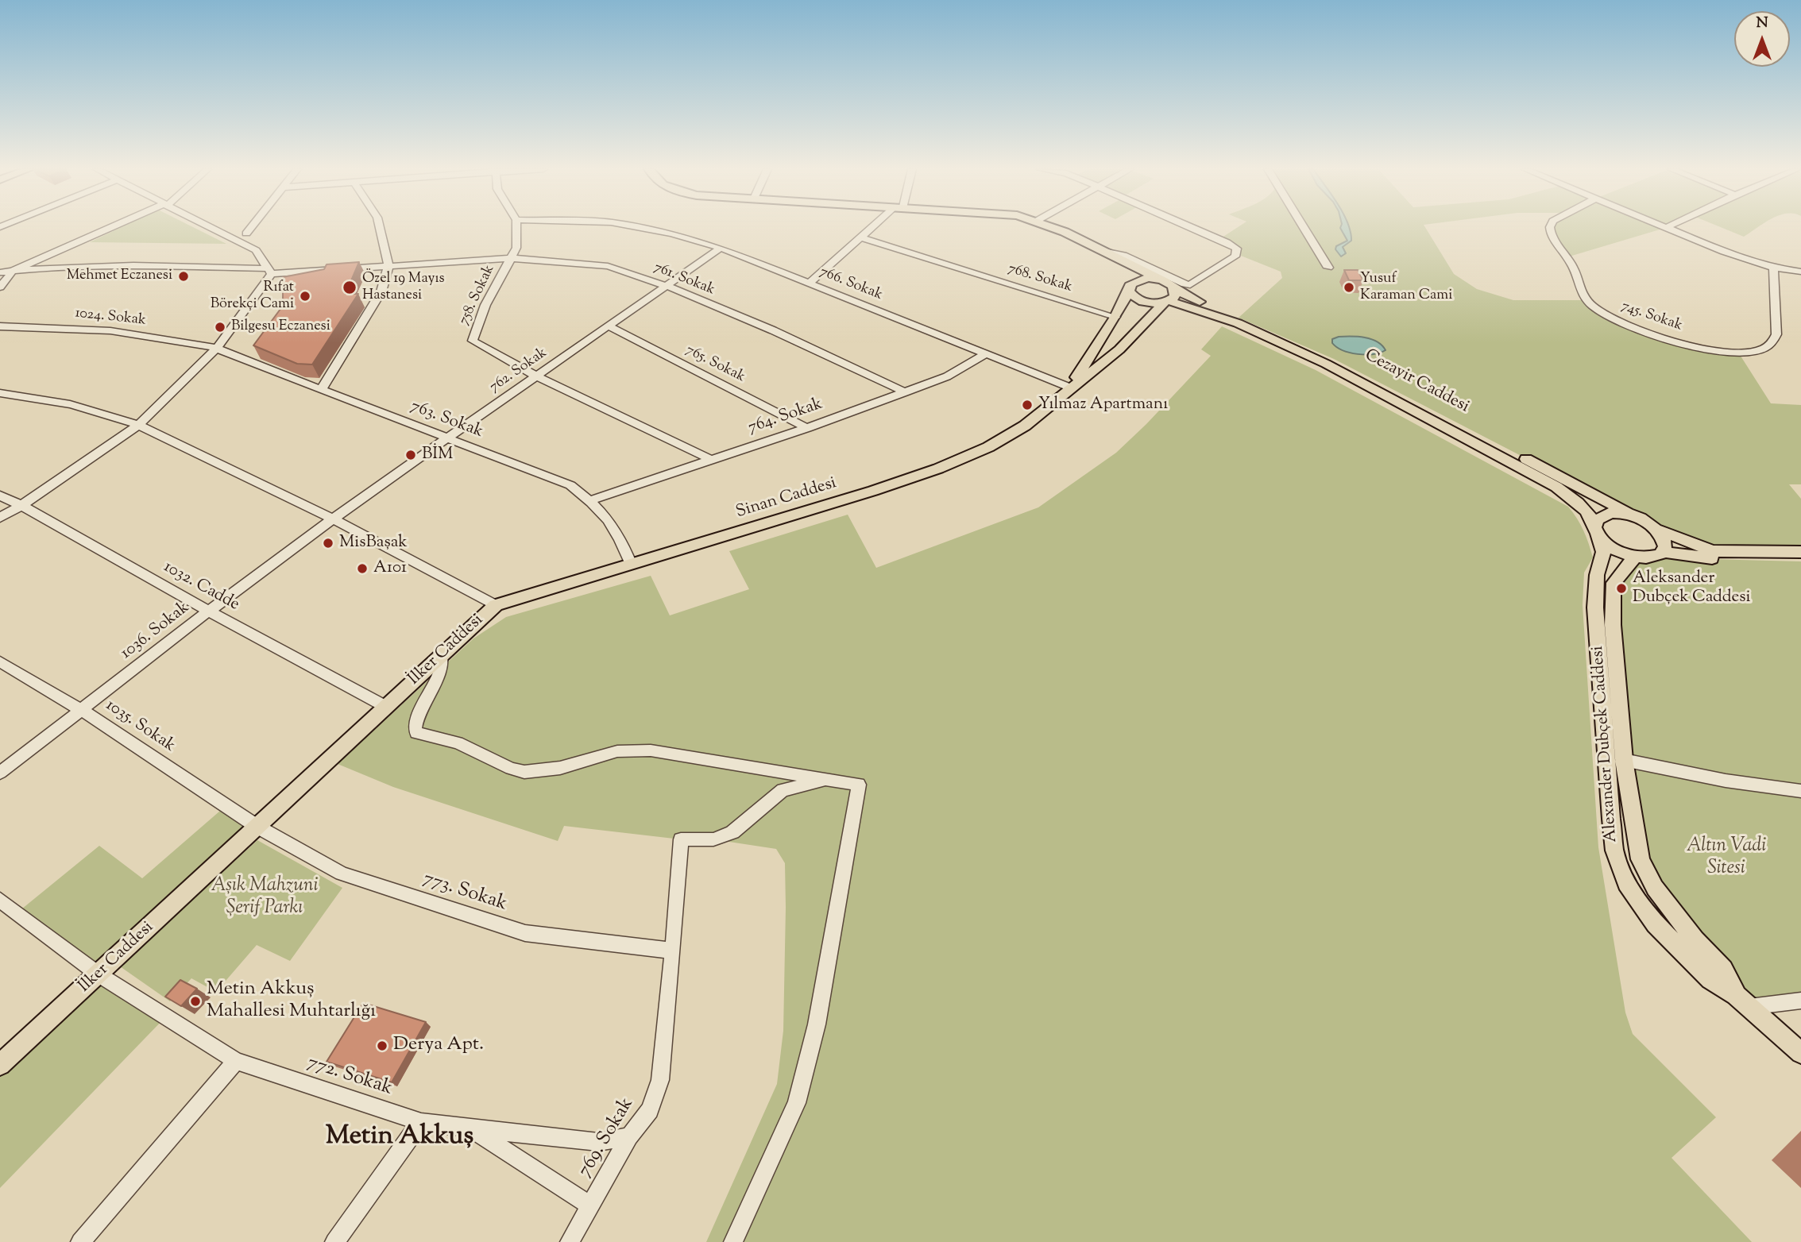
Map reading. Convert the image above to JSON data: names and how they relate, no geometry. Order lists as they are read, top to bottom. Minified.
{"streets":{"main road":["Cezayir Caddesi","Sinan Caddesi","İlker Caddesi","Alexander Dubçek Caddesi"],"street":["768. Sokak","761. Sokak","766. Sokak","758. Sokak","745. Sokak","1024. Sokak","765. Sokak","762. Sokak","764. Sokak","763. Sokak","1032. Cadde","1036. Sokak","1035. Sokak","773. Sokak","772. Sokak","769. Sokak"]},"crossings":[["768. Sokak","Sinan Caddesi"],["761. Sokak","758. Sokak"],["761. Sokak","762. Sokak"],["761. Sokak","764. Sokak"],["766. Sokak","762. Sokak"],["766. Sokak","764. Sokak"],["766. Sokak","Sinan Caddesi"],["758. Sokak","762. Sokak"],["758. Sokak","764. Sokak"],["1024. Sokak","763. Sokak"],["765. Sokak","762. Sokak"],["765. Sokak","764. Sokak"],["762. Sokak","763. Sokak"],["762. Sokak","1036. Sokak"],["762. Sokak","İlker Caddesi"],["Cezayir Caddesi","Sinan Caddesi"],["Cezayir Caddesi","Alexander Dubçek Caddesi"],["764. Sokak","763. Sokak"],["763. Sokak","Sinan Caddesi"],["Sinan Caddesi","İlker Caddesi"],["1032. Cadde","1036. Sokak"],["1032. Cadde","İlker Caddesi"],["1036. Sokak","İlker Caddesi"],["1036. Sokak","1035. Sokak"],["İlker Caddesi","1035. Sokak"],["İlker Caddesi","773. Sokak"],["İlker Caddesi","772. Sokak"],["1035. Sokak","773. Sokak"],["773. Sokak","769. Sokak"],["772. Sokak","769. Sokak"]],"districts":["Metin Akkuş"],"parks":["Altın Vadi Sitesi","Aşık Mahzuni Şerif Parkı"],"places":["Mehmet Eczanesi","Özel 19 Mayıs Hastanesi","Yusuf Karaman Cami","Rıfat Börekçi Cami","Bilgesu Eczanesi","Yılmaz Apartmanı","BİM","MisBaşak","A101","Aleksander Dubçek Caddesi","Metin Akkuş Mahallesi Muhtarlığı","Derya Apt."],"north":"top"}
